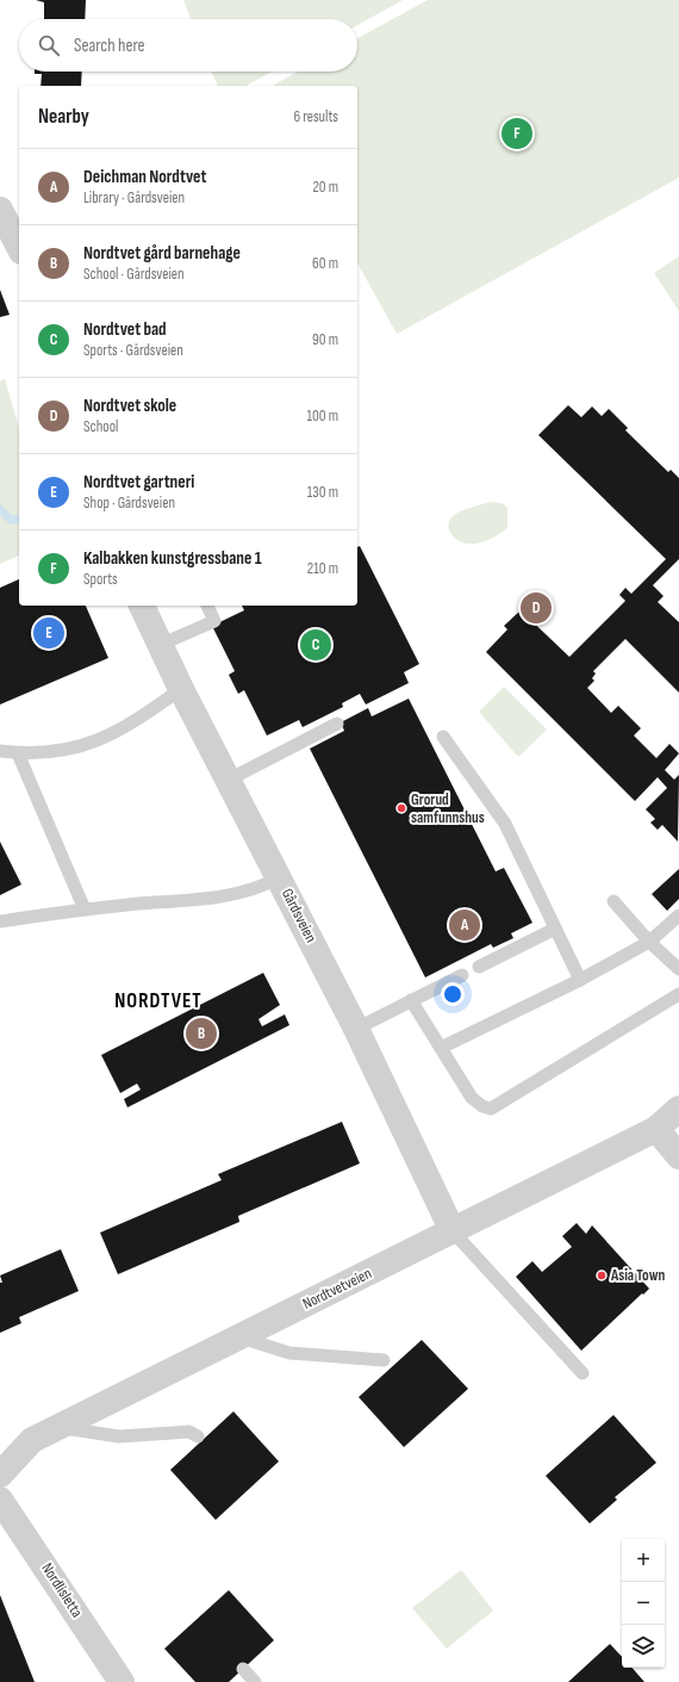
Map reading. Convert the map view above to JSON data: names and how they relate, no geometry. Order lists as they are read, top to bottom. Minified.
{"streets":{"street":["Gårdsveien","Nordtvetveien","Nordlisletta"]},"crossings":[["Gårdsveien","Nordtvetveien"]],"districts":["NORDTVET"],"places":["Grorud samfunnshus","Asia Town"],"page":{"search":"Search here","heading":["Nearby","6 results"],"pins":["F","D","E","C","A","B"],"list":[{"mark":"A","name":"Deichman Nordtvet","note":"Library · Gårdsveien","value":"20 m"},{"mark":"B","name":"Nordtvet gård barnehage","note":"School · Gårdsveien","value":"60 m"},{"mark":"C","name":"Nordtvet bad","note":"Sports · Gårdsveien","value":"90 m"},{"mark":"D","name":"Nordtvet skole","note":"School","value":"100 m"},{"mark":"E","name":"Nordtvet gartneri","note":"Shop · Gårdsveien","value":"130 m"},{"mark":"F","name":"Kalbakken kunstgressbane 1","note":"Sports","value":"210 m"}],"map_buttons":["+","−"]}}
